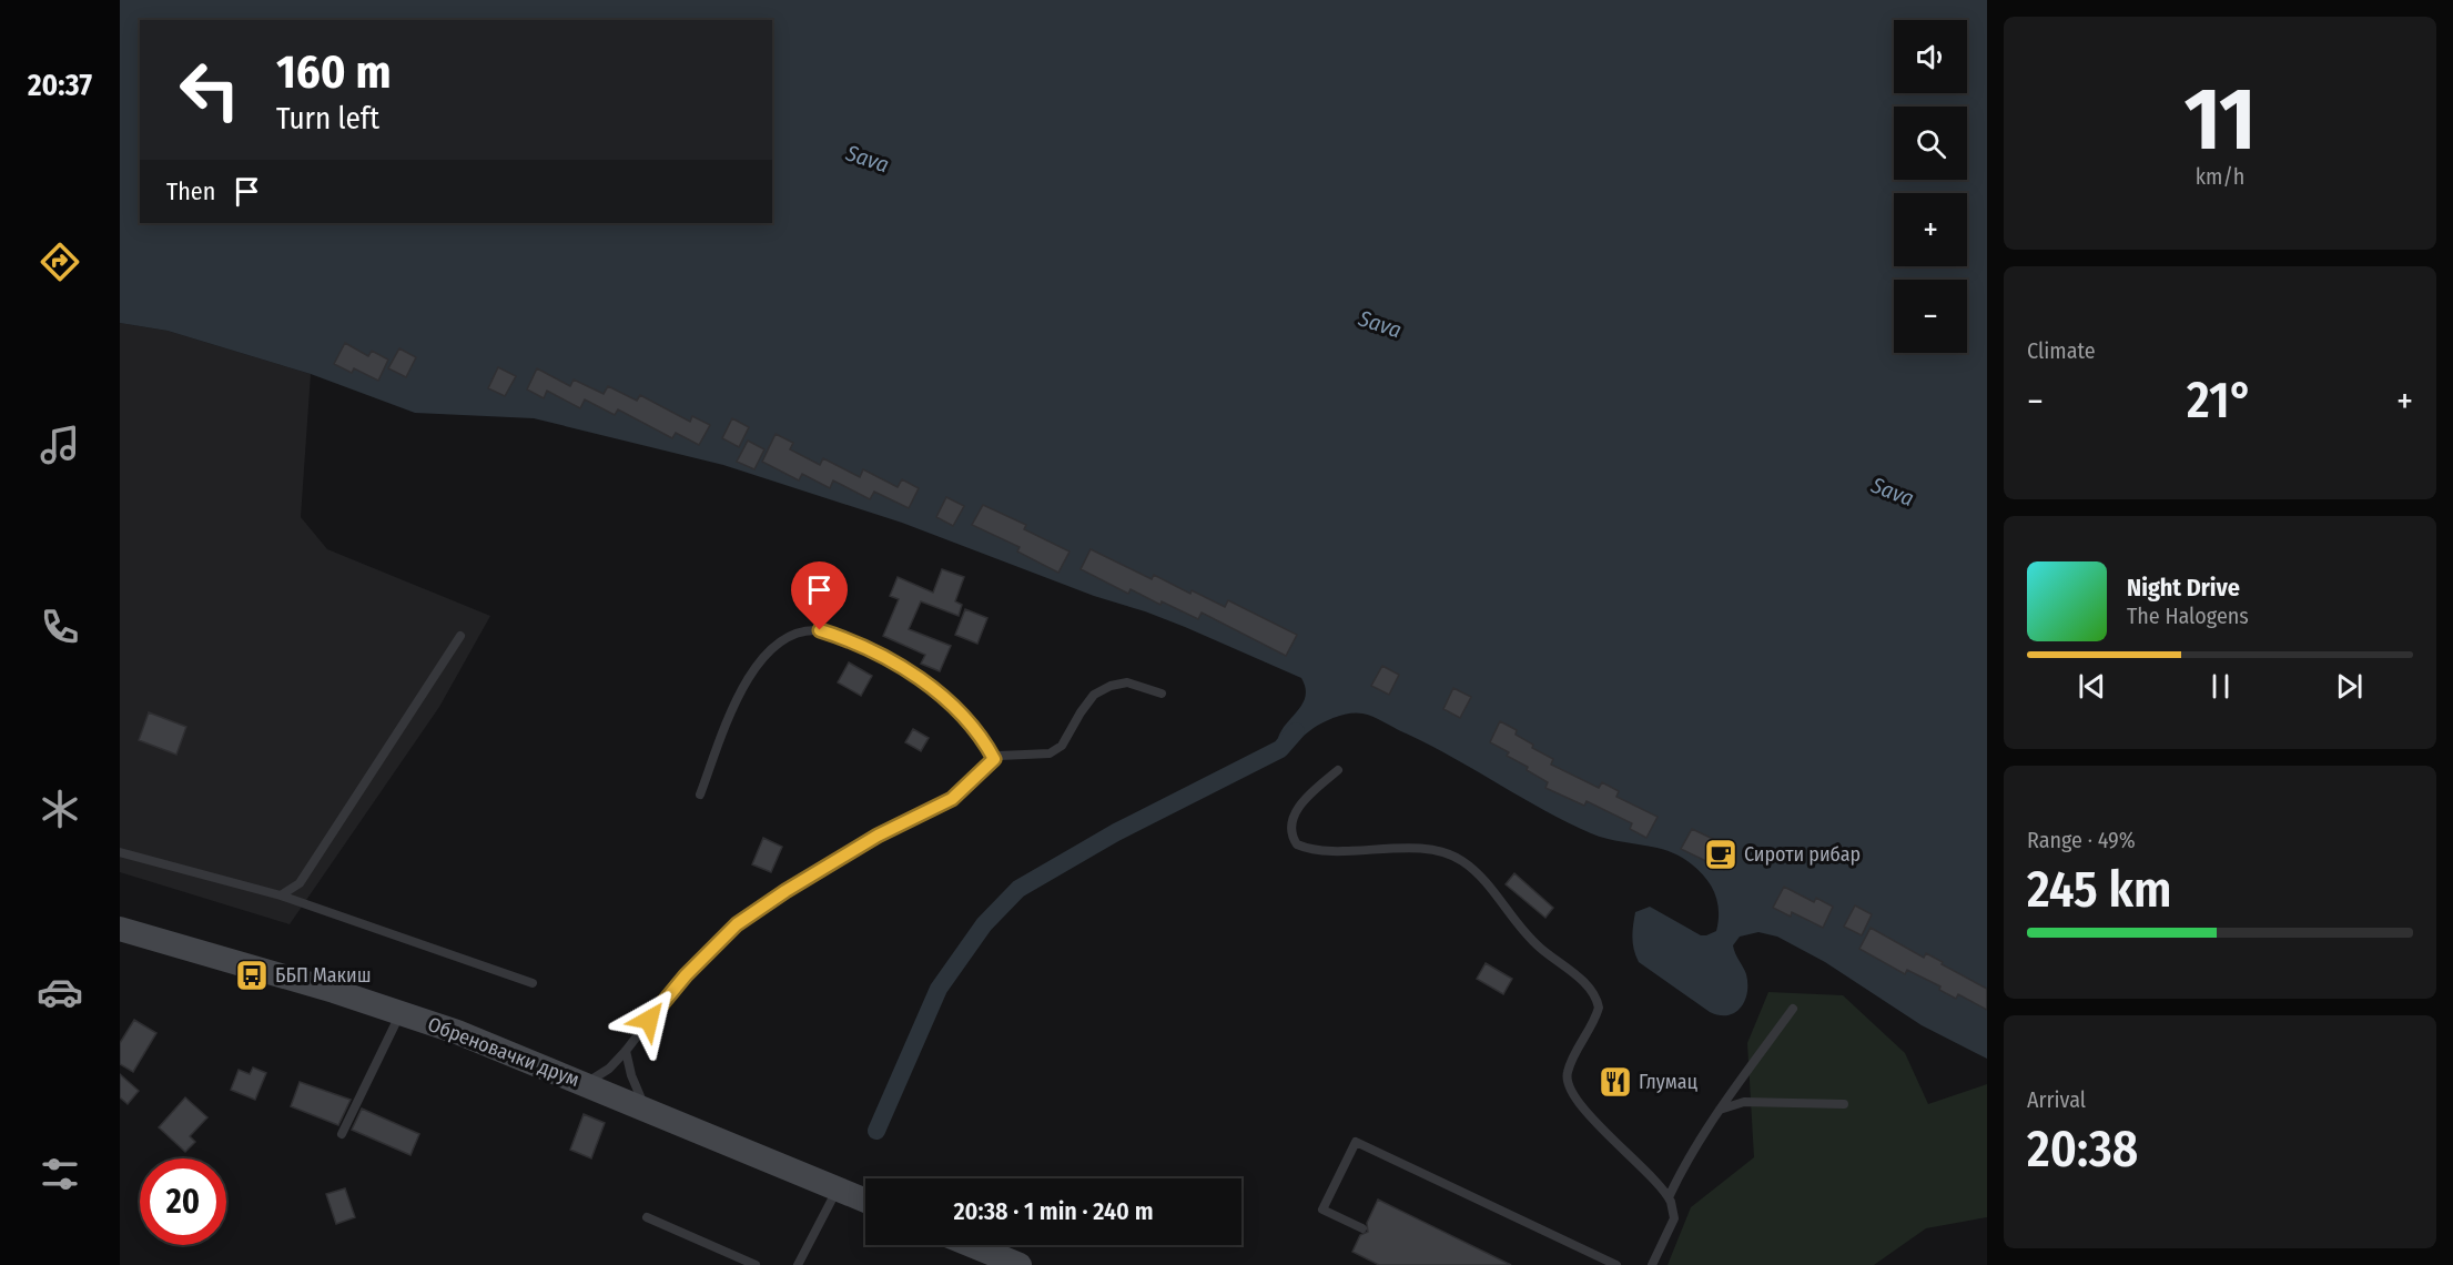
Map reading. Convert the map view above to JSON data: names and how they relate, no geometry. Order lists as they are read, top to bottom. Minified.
{"streets":{"street":["Обреновачки друм"]},"water":["Sava"],"places":{"cafe":["Сироти рибар"],"bus stop":["ББП Макиш"],"restaurant":["Глумац"]},"page":{"tabs":"20:37","tile":[["11","km/h"],"Climate",["Range · 49%","245 km"],["Arrival","20:38"]],"map_buttons":["+","−"],"turn":["160 m","Turn left"],"then":"Then","heat":["−","21°","+"],"song":["Night Drive","The Halogens"],"limit":"20","trip":"20:38 · 1 min · 240 m"}}
